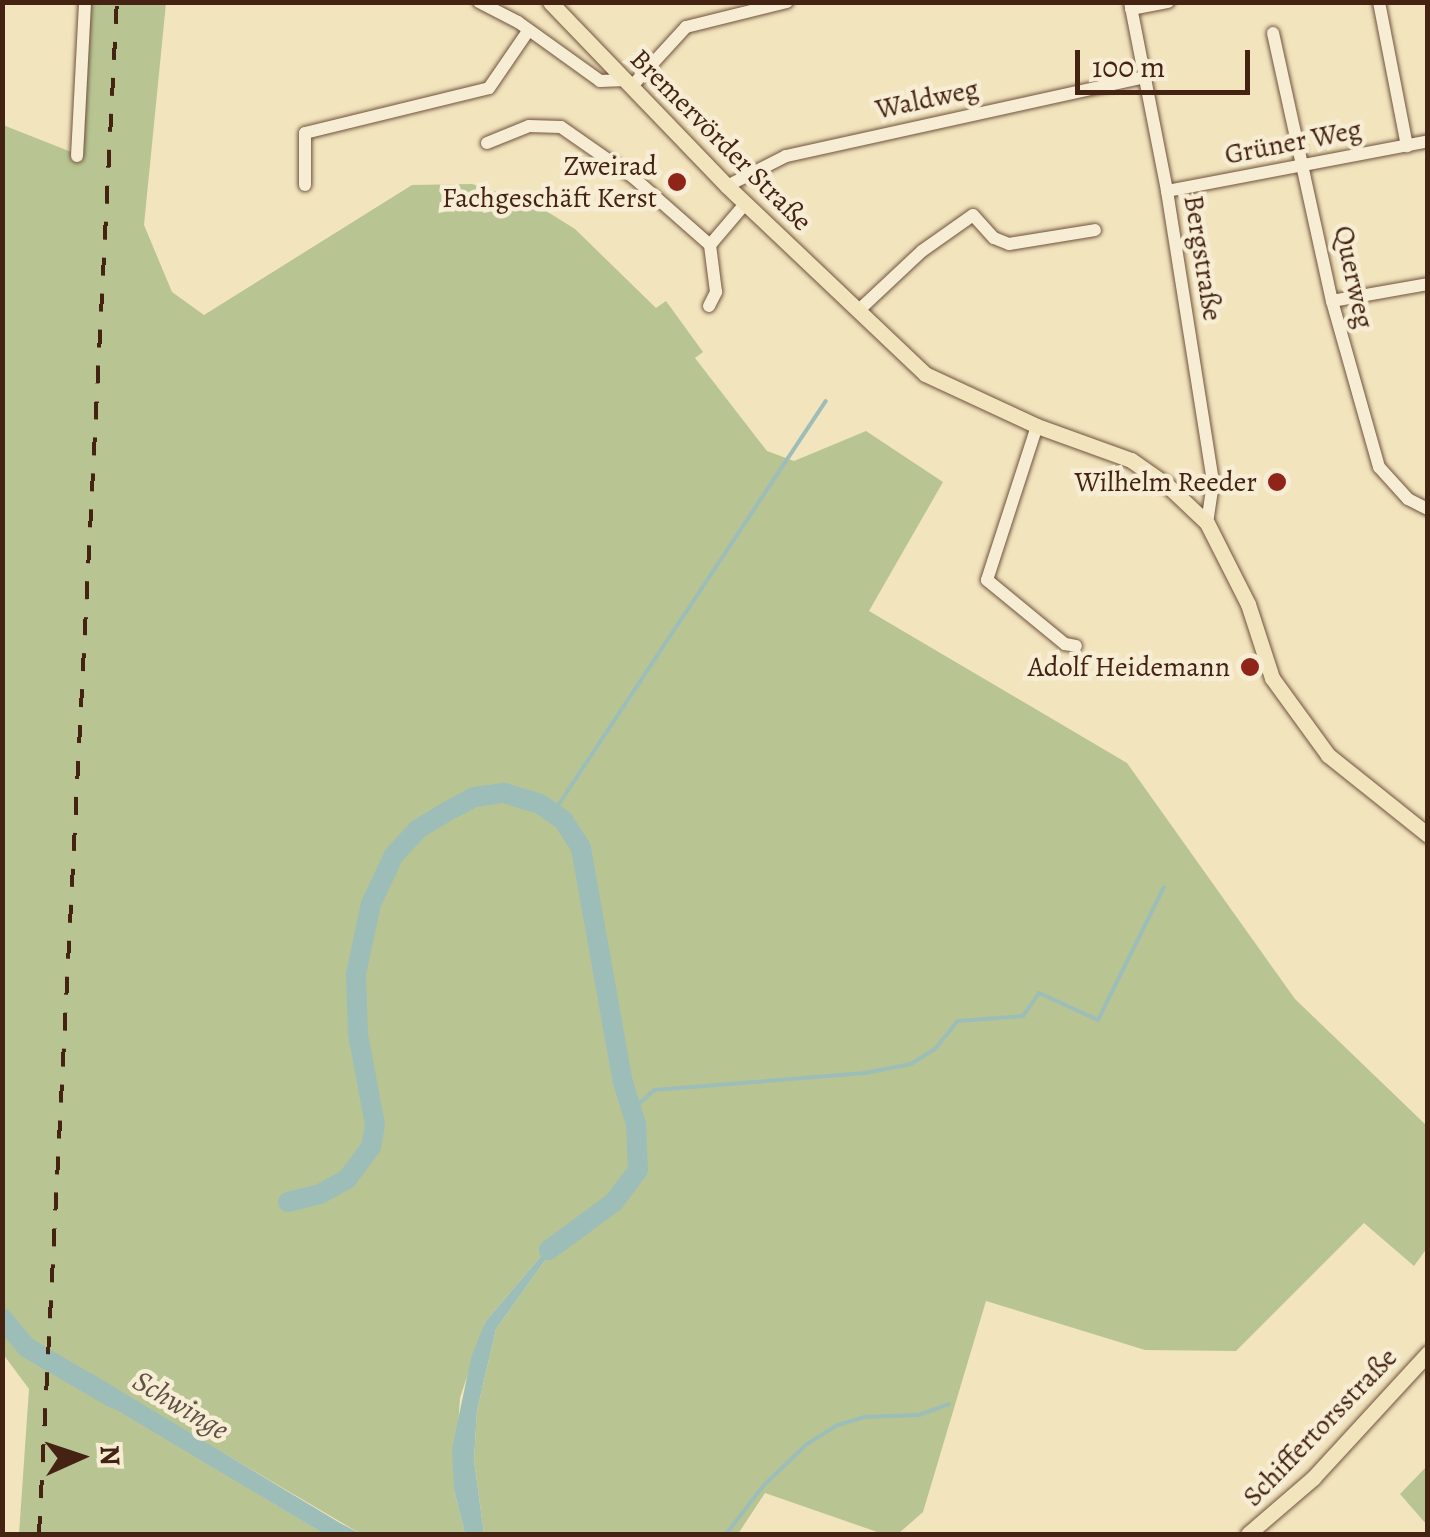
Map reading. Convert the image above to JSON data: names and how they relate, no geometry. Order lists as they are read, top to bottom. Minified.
{"streets":{"main road":["Bremervörder Straße","Schiffertorsstraße"],"street":["Waldweg","Grüner Weg","Bergstraße","Querweg"]},"crossings":[["Waldweg","Bremervörder Straße"],["Waldweg","Bergstraße"],["Bremervörder Straße","Bergstraße"],["Grüner Weg","Bergstraße"],["Grüner Weg","Querweg"]],"water":["Schwinge"],"places":["Zweirad Fachgeschäft Kerst","Wilhelm Reeder","Adolf Heidemann"],"scale_bar":"100 m","north":"right"}
